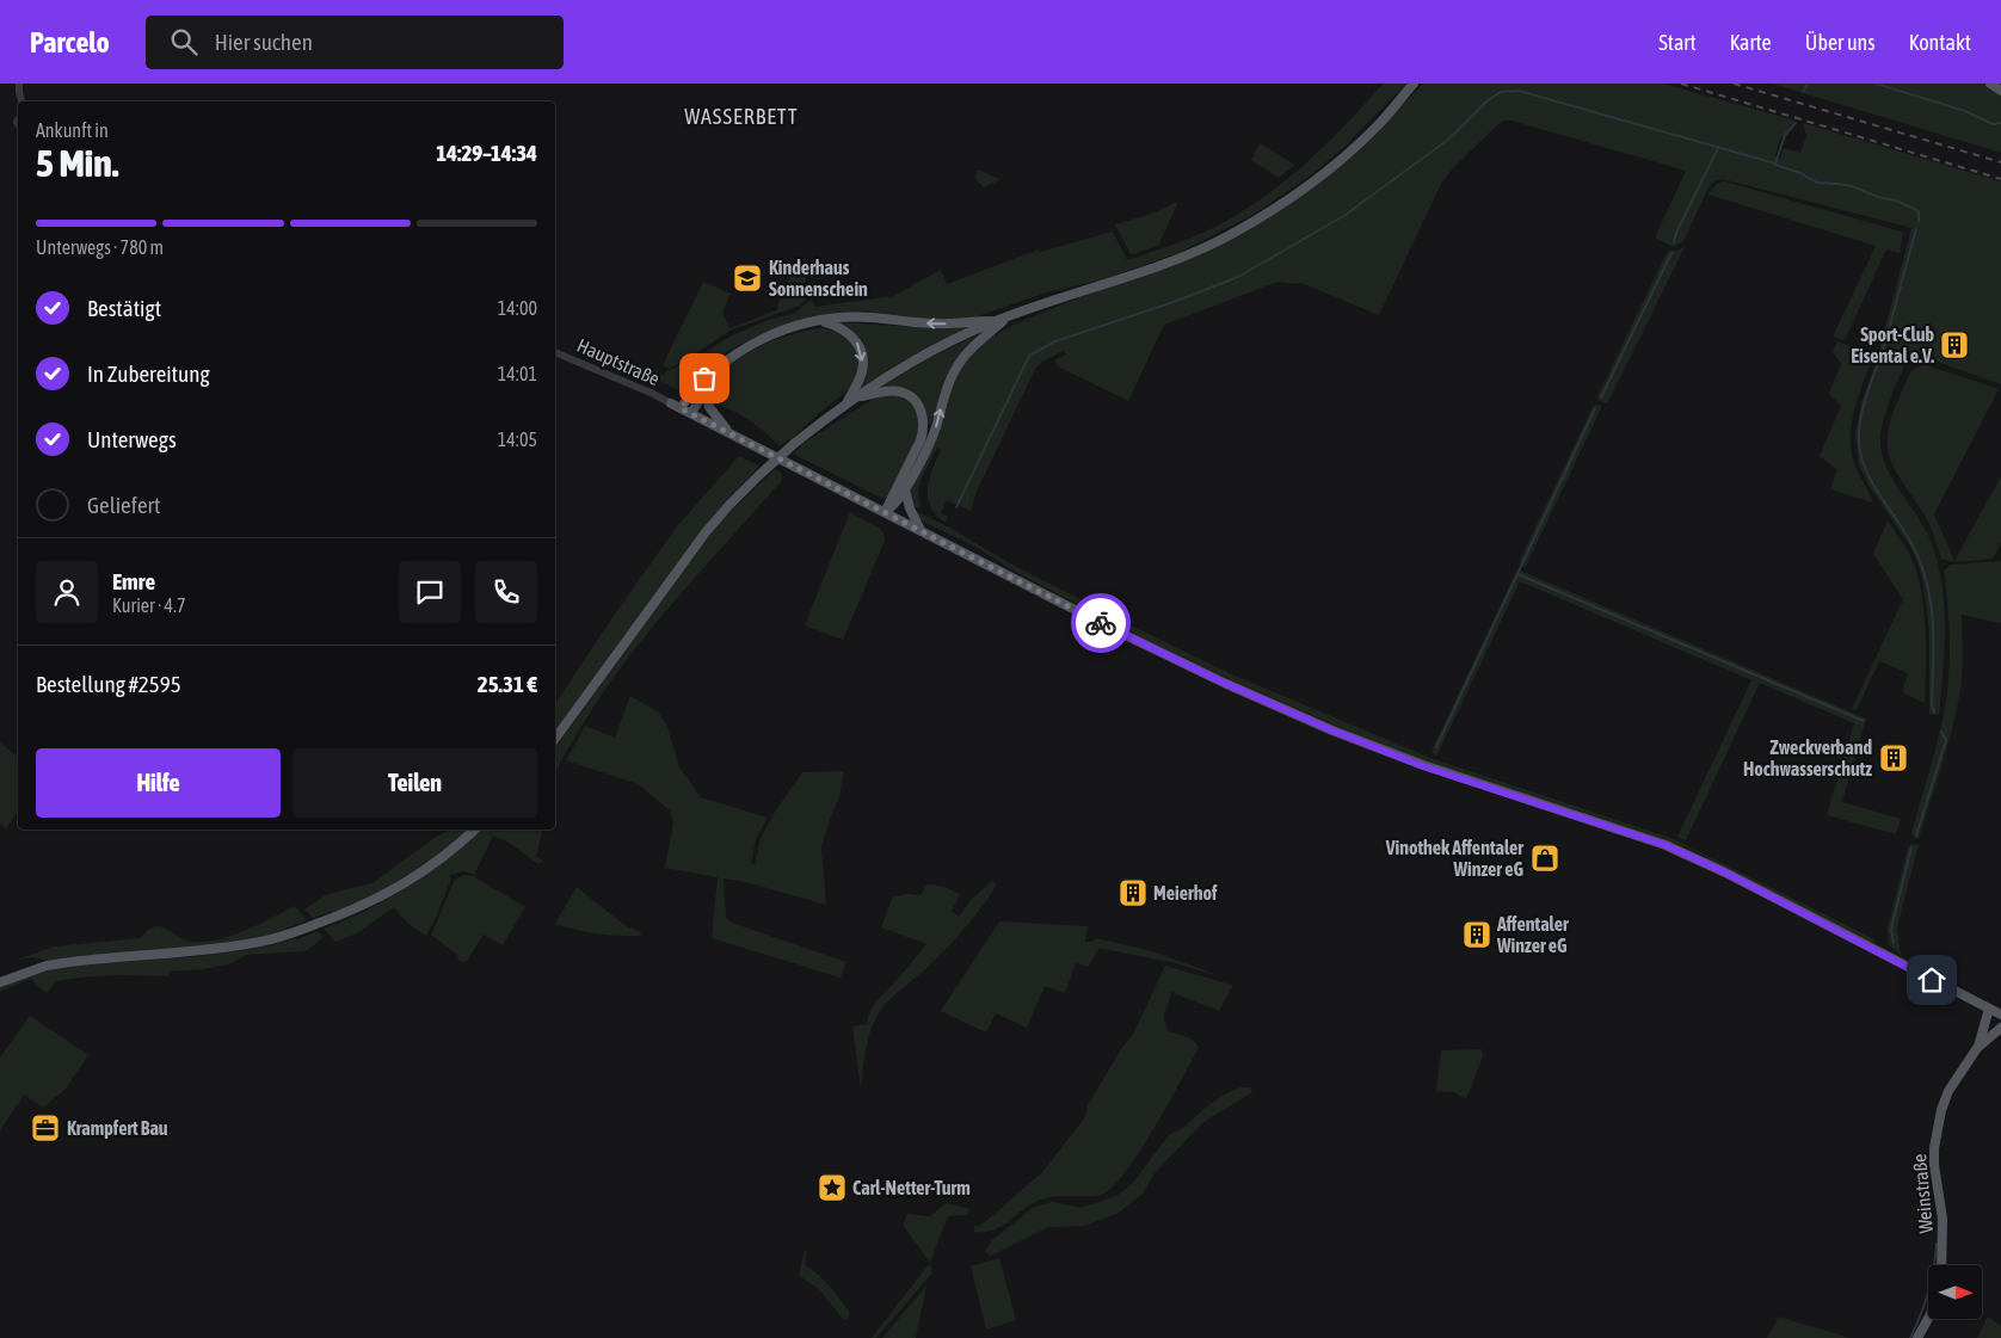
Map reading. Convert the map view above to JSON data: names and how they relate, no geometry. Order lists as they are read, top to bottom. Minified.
{"streets":{"main road":["Weinstraße"],"street":["Hauptstraße"]},"districts":["WASSERBETT"],"places":{"school or university":["Kinderhaus Sonnenschein"],"building":["Sport-Club Eisental e.V.","Zweckverband Hochwasserschutz","Meierhof","Affentaler Winzer eG"],"shop":["Vinothek Affentaler Winzer eG"],"office":["Krampfert Bau"],"place":["Carl-Netter-Turm"]},"north":"right","page":{"header":"Parcelo","search":"Hier suchen","nav":["Start","Karte","Über uns","Kontakt"],"heading":["5 Min.","Ankunft in","14:29–14:34"],"panel":["Emre","Kurier · 4.7","Bestellung #2595","25.31 €"],"bar":"Unterwegs · 780 m","list":[["Bestätigt","14:00"],["In Zubereitung","14:01"],["Unterwegs","14:05"],"Geliefert"],"buttons":["Hilfe","Teilen"]}}
